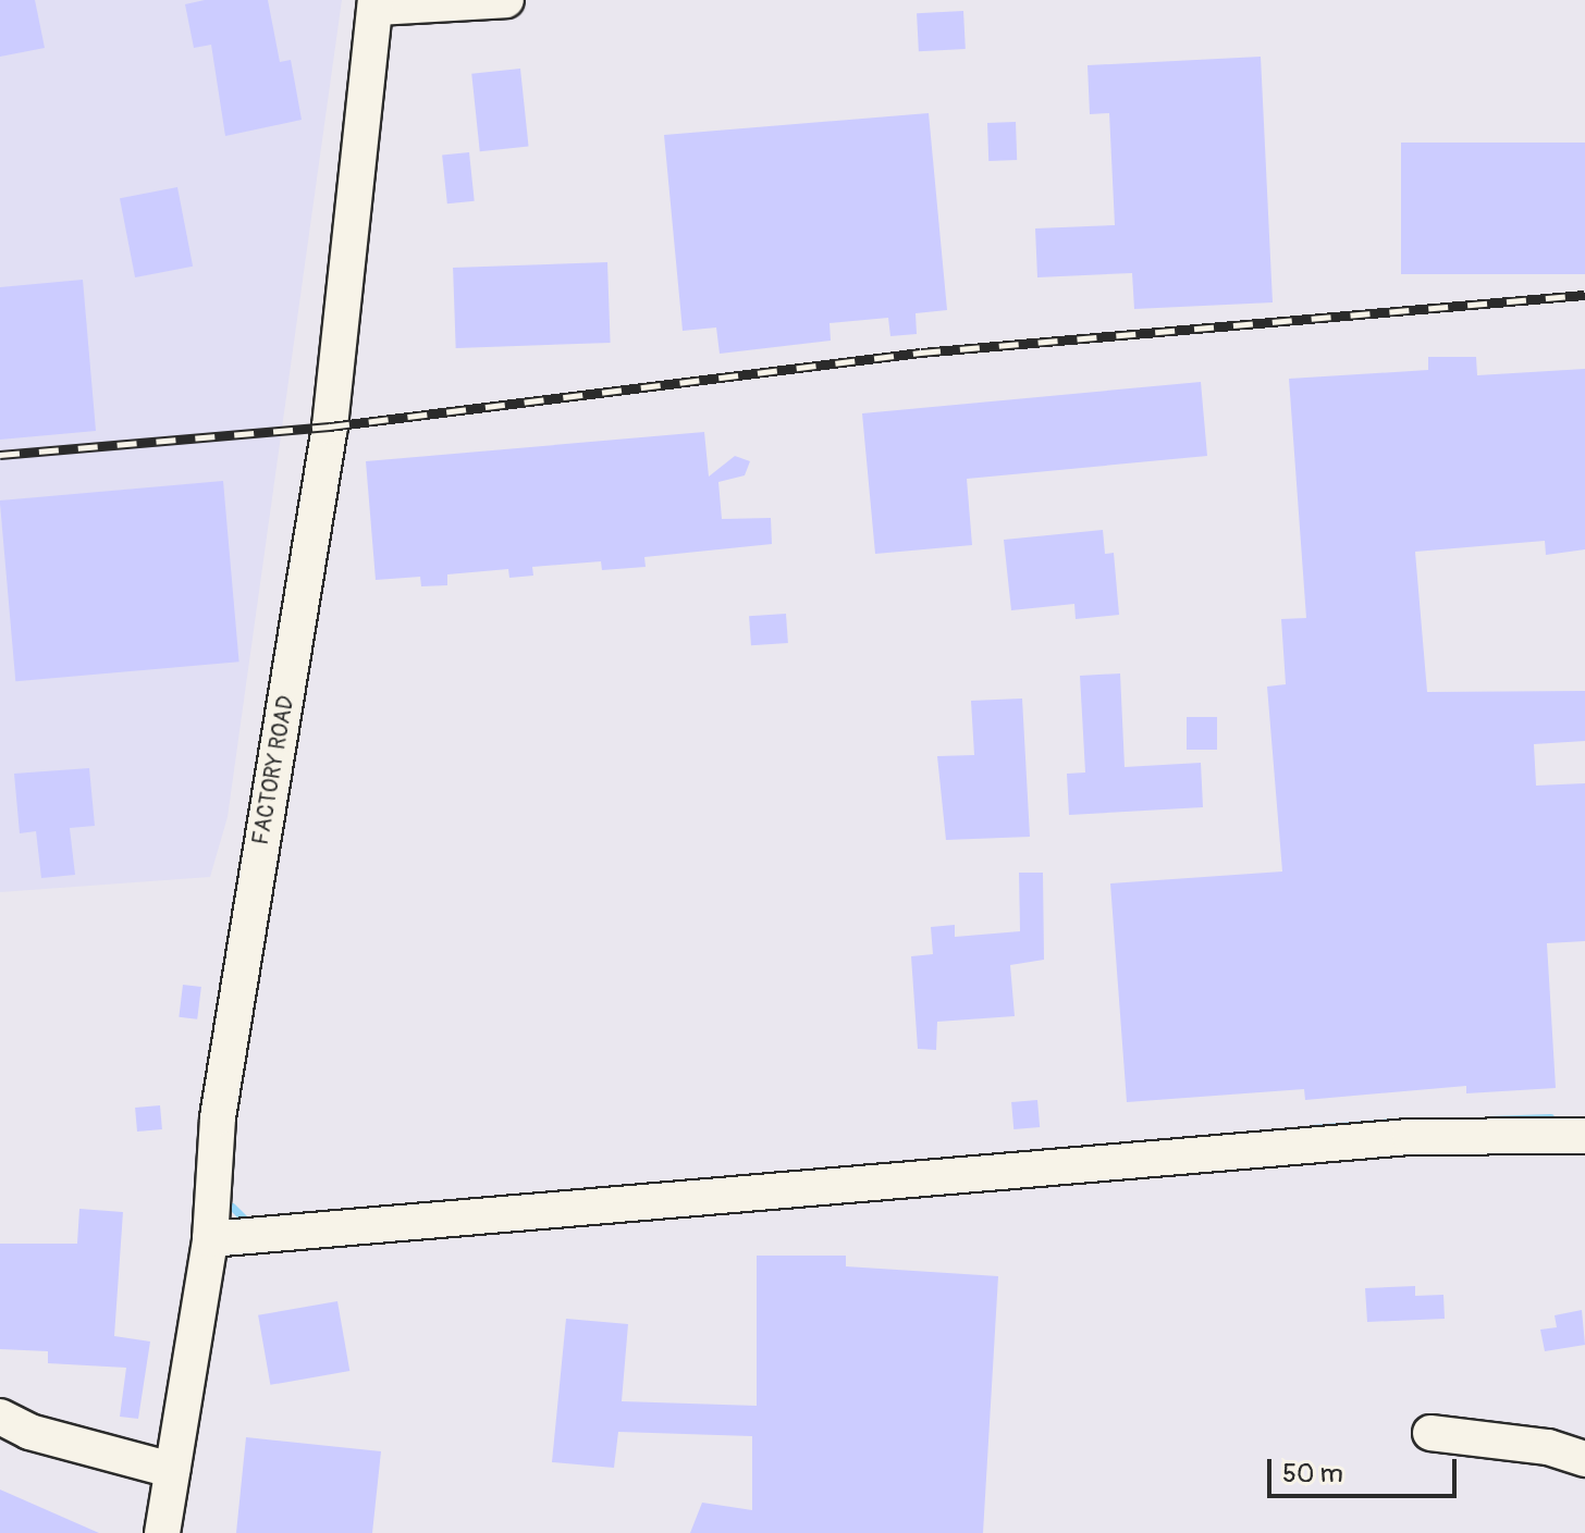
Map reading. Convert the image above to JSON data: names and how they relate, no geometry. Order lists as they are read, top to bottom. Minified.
{"streets":{"street":["FACTORY ROAD"]},"scale_bar":"50 m"}
